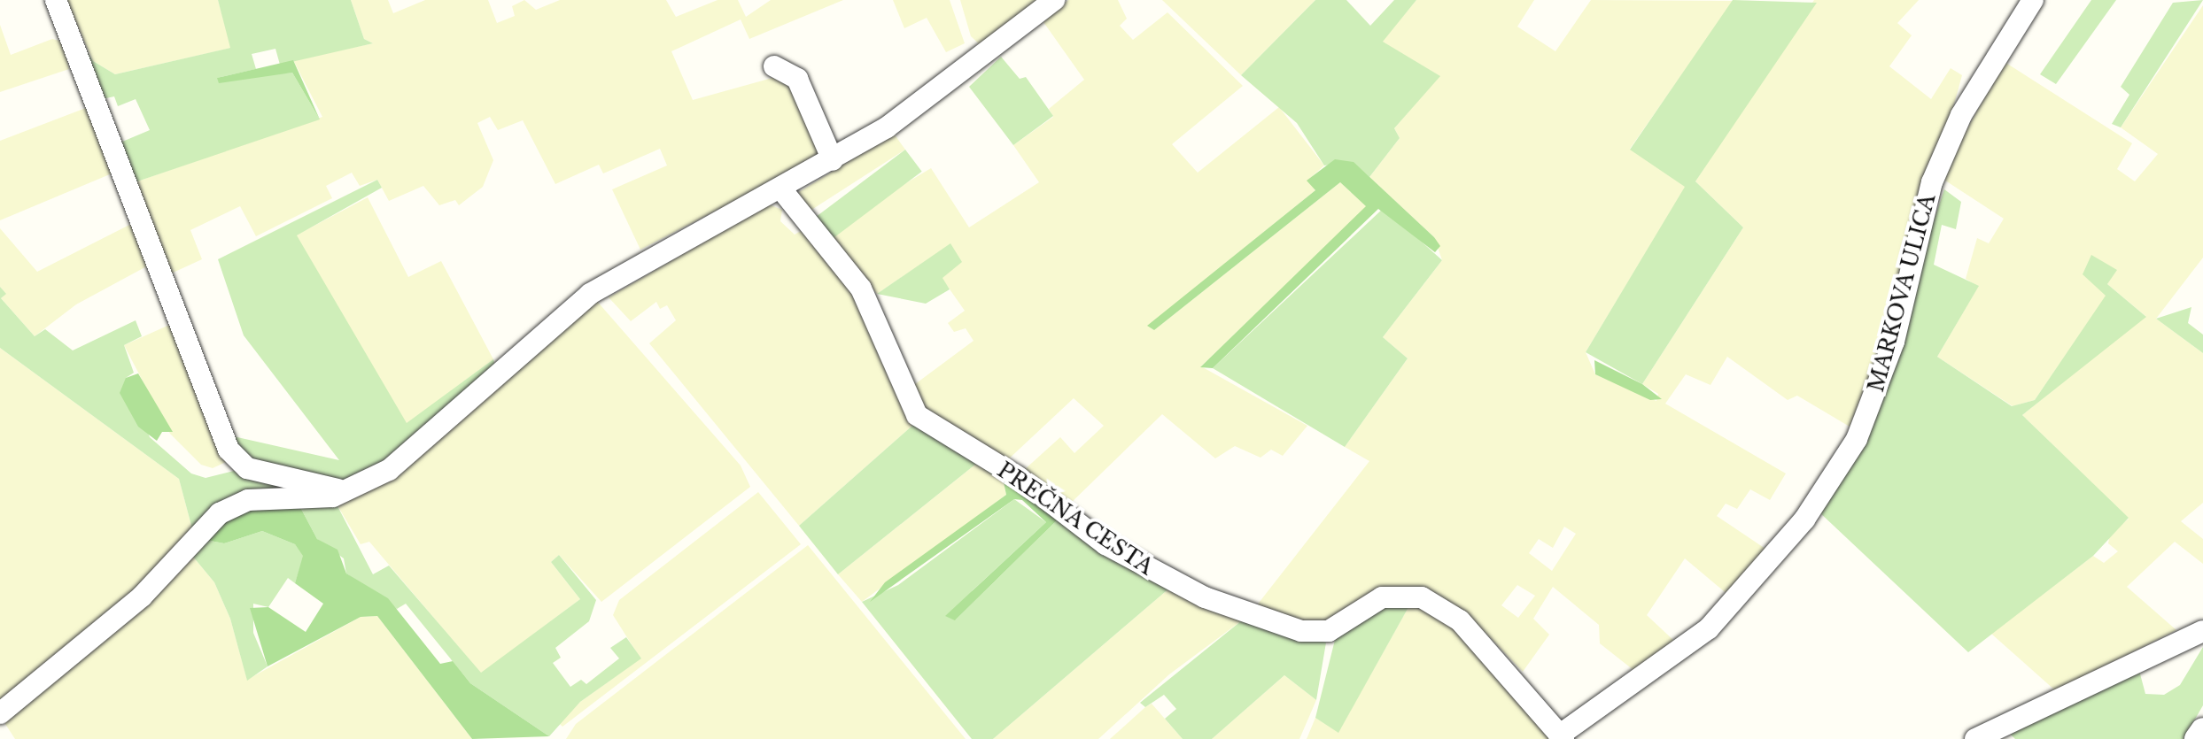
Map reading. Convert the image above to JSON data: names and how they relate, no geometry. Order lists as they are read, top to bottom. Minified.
{"streets":{"street":["MARKOVA ULICA","PREČNA CESTA"]},"crossings":[["MARKOVA ULICA","PREČNA CESTA"]]}
